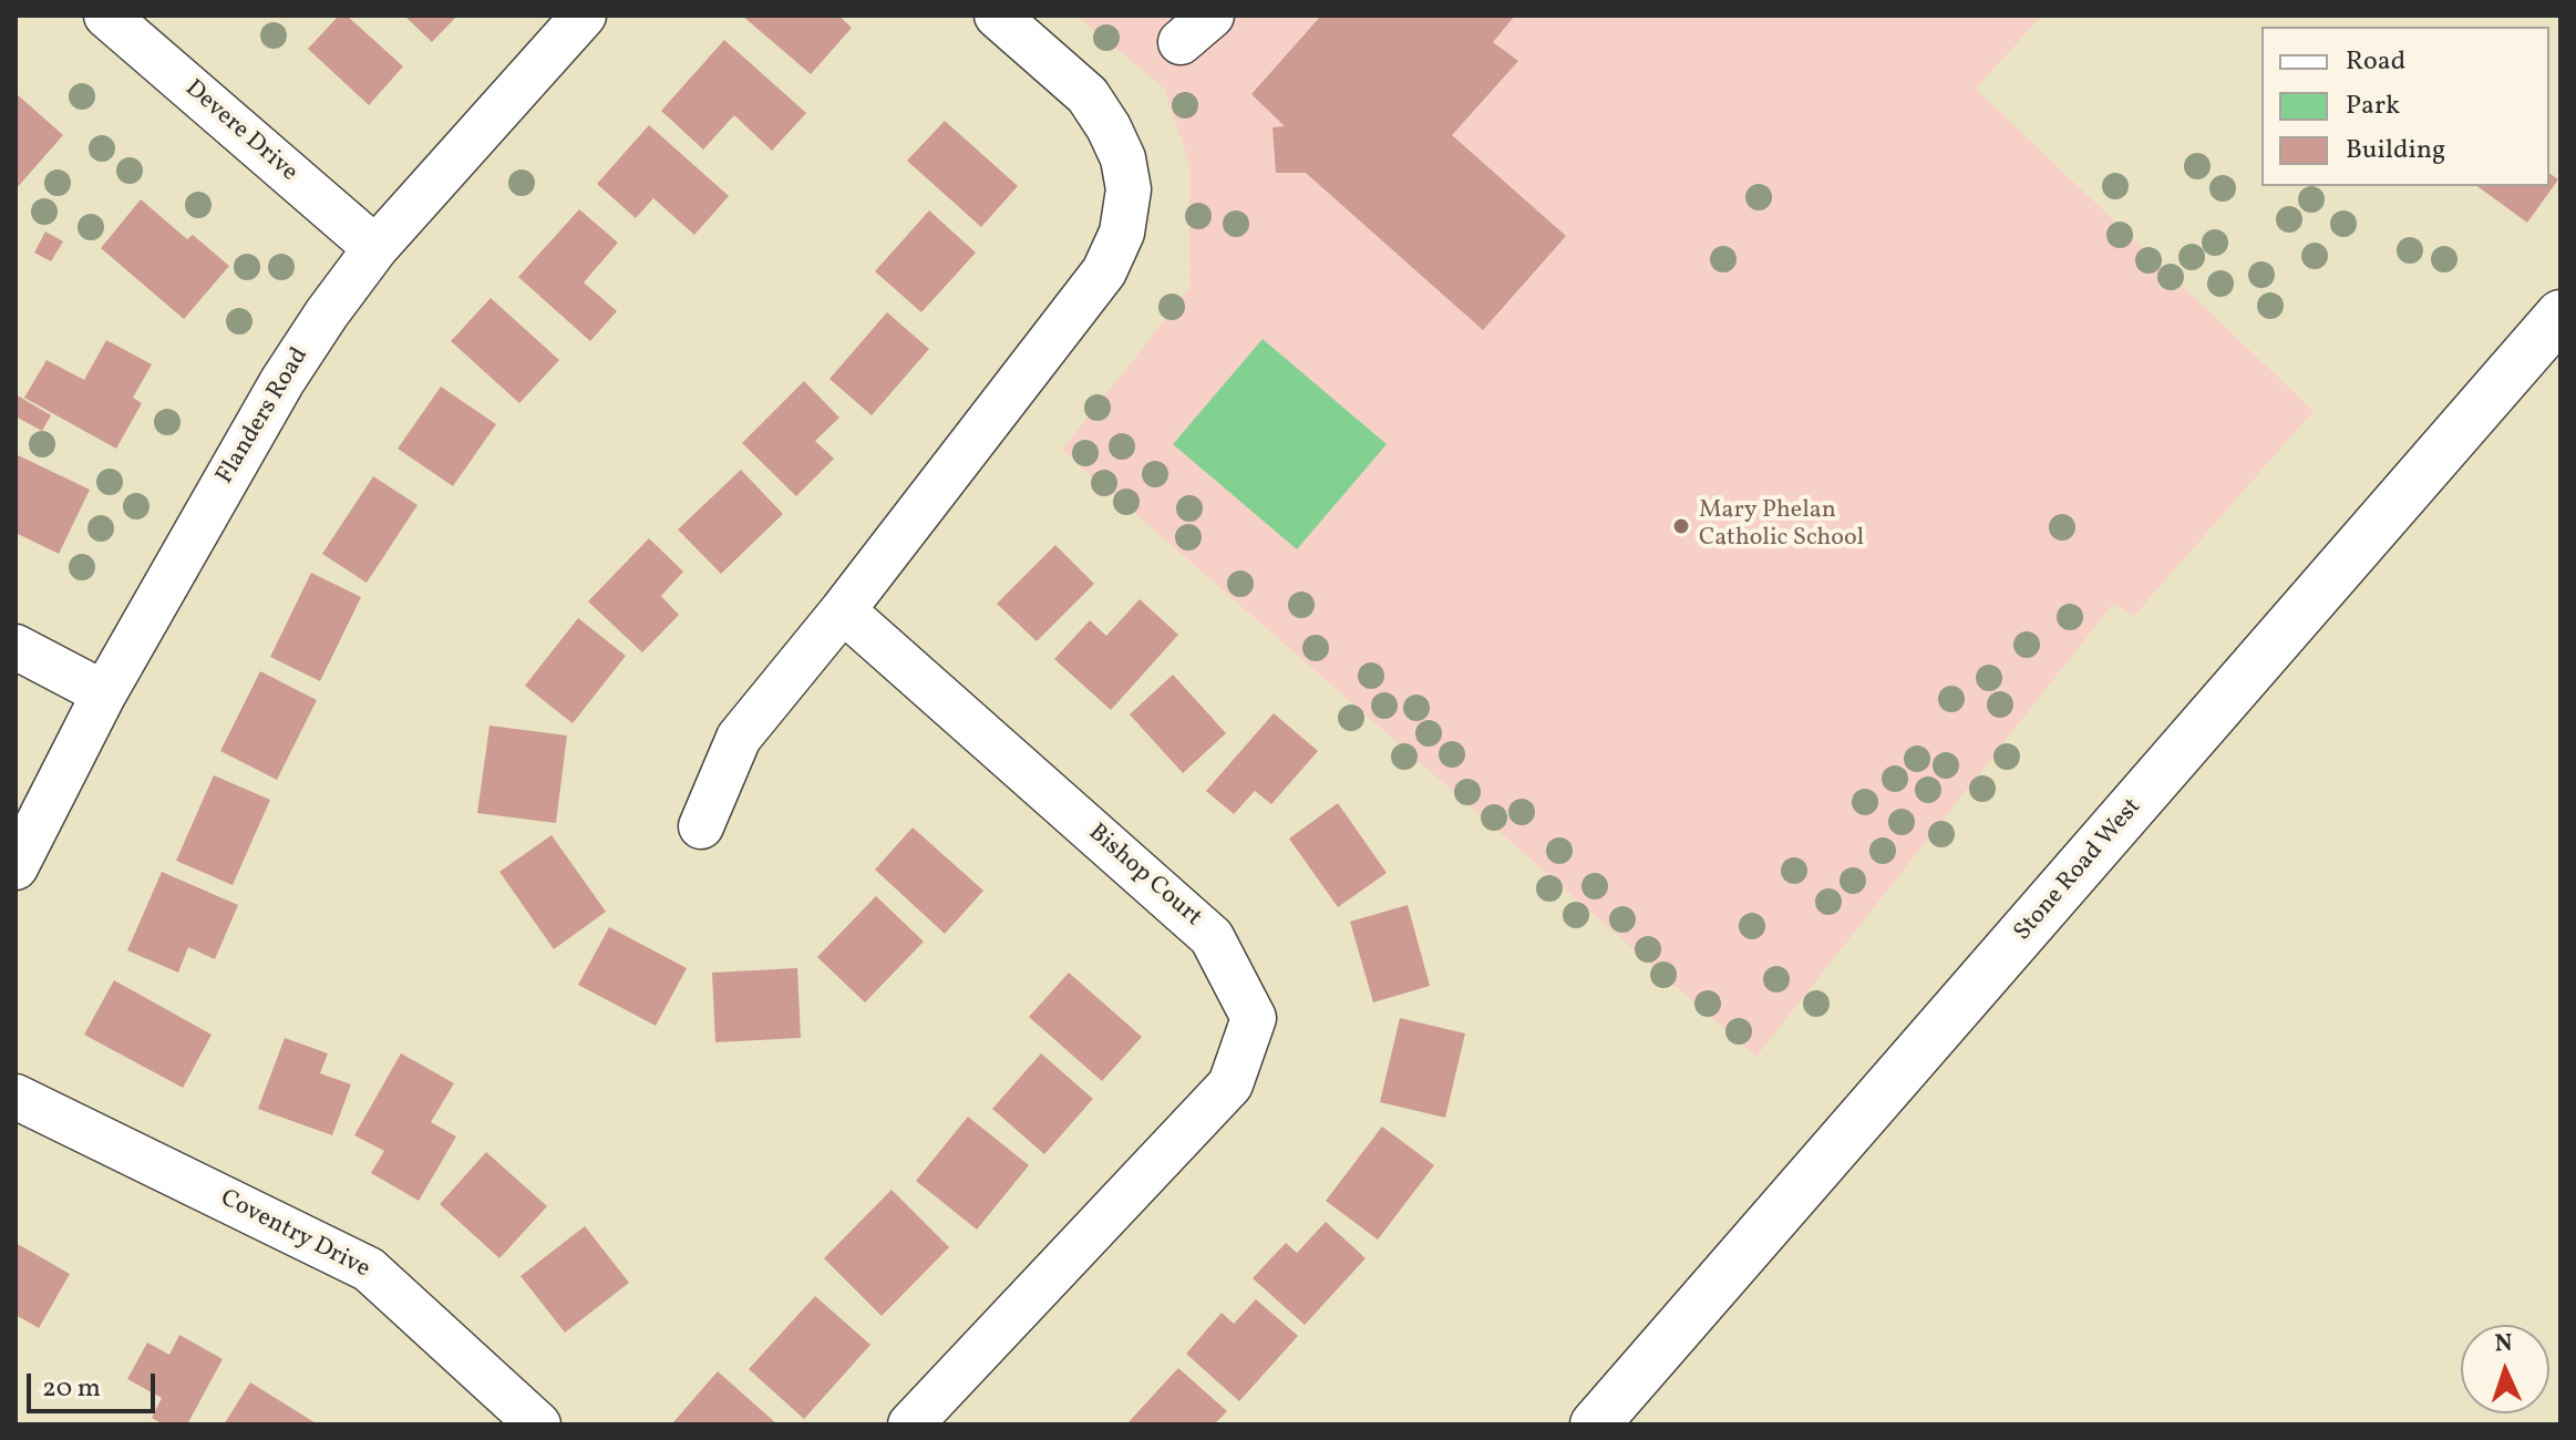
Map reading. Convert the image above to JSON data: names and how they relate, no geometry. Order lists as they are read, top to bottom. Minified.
{"streets":{"main road":["Stone Road West"],"street":["Devere Drive","Flanders Road","Bishop Court","Coventry Drive"]},"crossings":[["Devere Drive","Flanders Road"]],"places":["Mary Phelan Catholic School"],"legend":["Road","Park","Building"],"scale_bar":"20 m","north":"top"}
